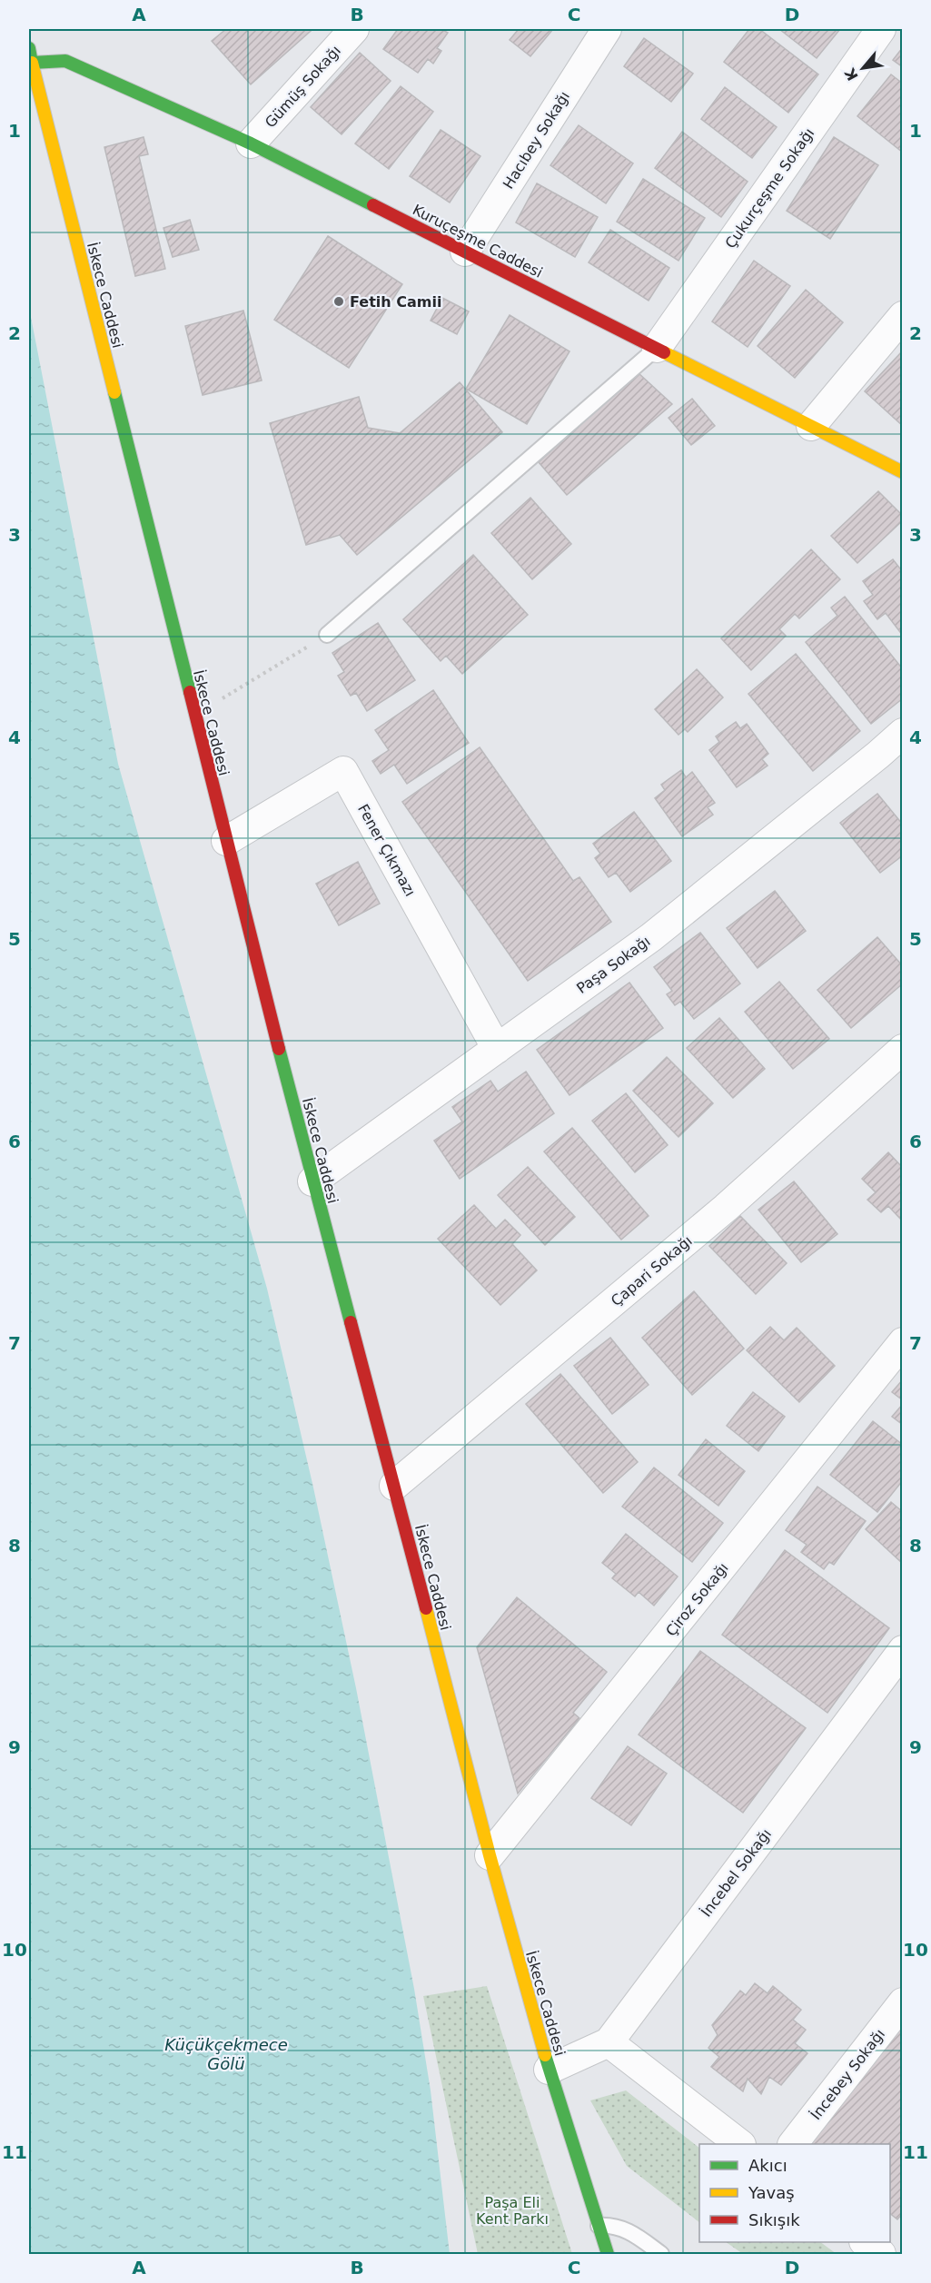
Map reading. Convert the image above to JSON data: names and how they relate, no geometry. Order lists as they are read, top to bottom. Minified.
{"streets":{"street":["Gümüş Sokağı","Hacıbey Sokağı","Çukurçeşme Sokağı","Kuruçeşme Caddesi","İskece Caddesi","Fener Çıkmazı","Paşa Sokağı","Çapari Sokağı","Çiroz Sokağı","İncebel Sokağı","İncebey Sokağı"]},"crossings":[["Gümüş Sokağı","Kuruçeşme Caddesi"],["Hacıbey Sokağı","Kuruçeşme Caddesi"],["Çukurçeşme Sokağı","Kuruçeşme Caddesi"],["Kuruçeşme Caddesi","İskece Caddesi"],["İskece Caddesi","Fener Çıkmazı"],["İskece Caddesi","Paşa Sokağı"],["İskece Caddesi","Çapari Sokağı"],["İskece Caddesi","Çiroz Sokağı"],["İskece Caddesi","İncebel Sokağı"],["Fener Çıkmazı","Paşa Sokağı"]],"water":["Küçükçekmece Gölü"],"parks":["Paşa Eli Kent Parkı"],"places":["Fetih Camii"],"legend":["Akıcı","Yavaş","Sıkışık"],"north":"bottom left","grid":{"columns":["A","B","C","D"],"rows":["1","2","3","4","5","6","7","8","9","10","11"]}}
